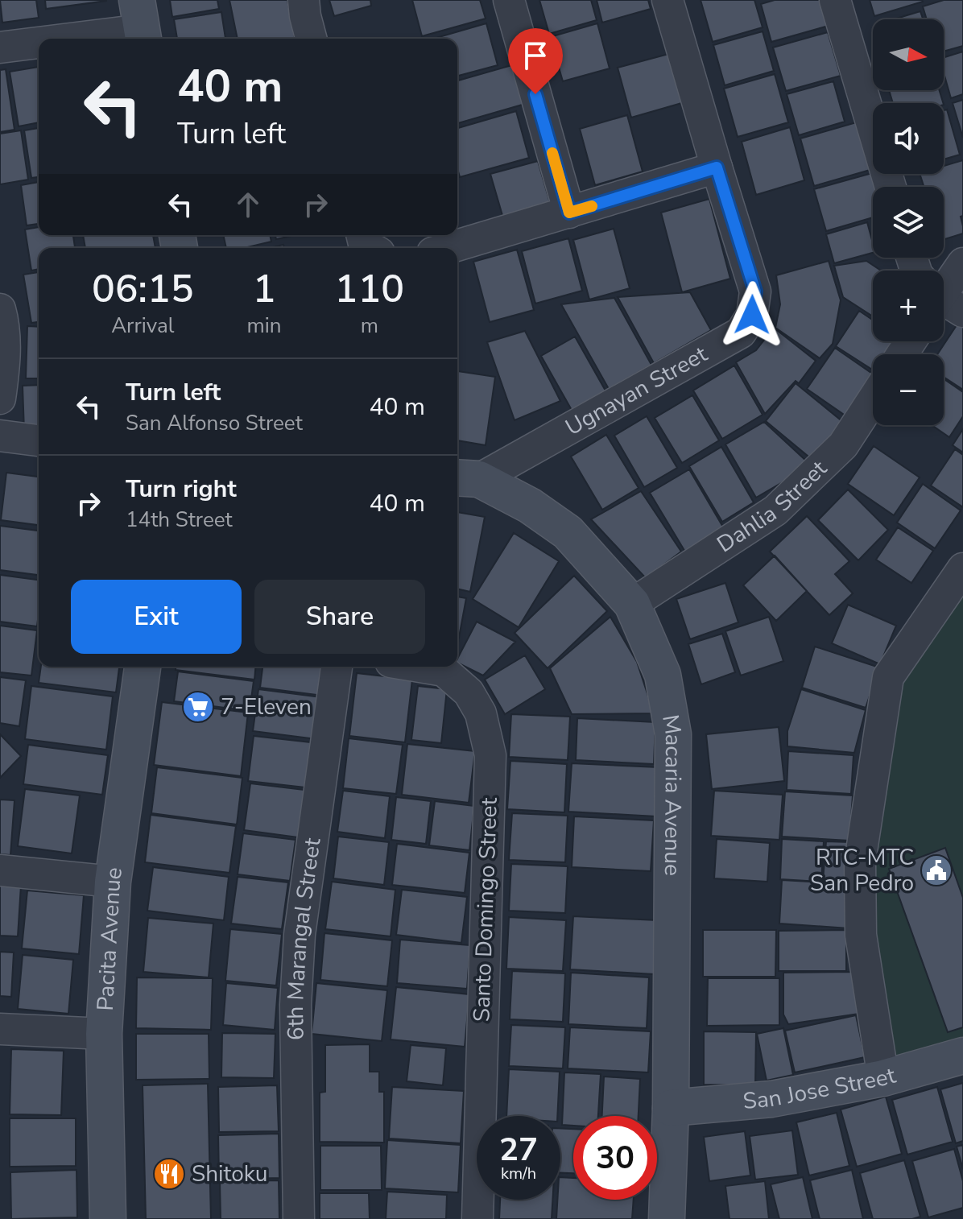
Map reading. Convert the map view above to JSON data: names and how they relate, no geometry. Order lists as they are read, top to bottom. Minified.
{"streets":{"street":["Ugnayan Street","Dahlia Street","Macaria Avenue","Santo Domingo Street","Pacita Avenue","6th Marangal Street","San Jose Street"]},"crossings":[["Ugnayan Street","Macaria Avenue"],["Dahlia Street","Macaria Avenue"],["Macaria Avenue","San Jose Street"]],"places":{"supermarket":["7-Eleven"],"public building":["RTC-MTC San Pedro"],"restaurant":["Shitoku"]},"north":"right","page":{"map_buttons":["+","−"],"turn":["40 m","Turn left"],"eta":["06:15","Arrival","1","min","110","m"],"list":[{"name":"Turn left","note":"San Alfonso Street","value":"40 m"},{"name":"Turn right","note":"14th Street","value":"40 m"}],"buttons":["Exit","Share"],"speed":"27 km/h","limit":"30"}}
